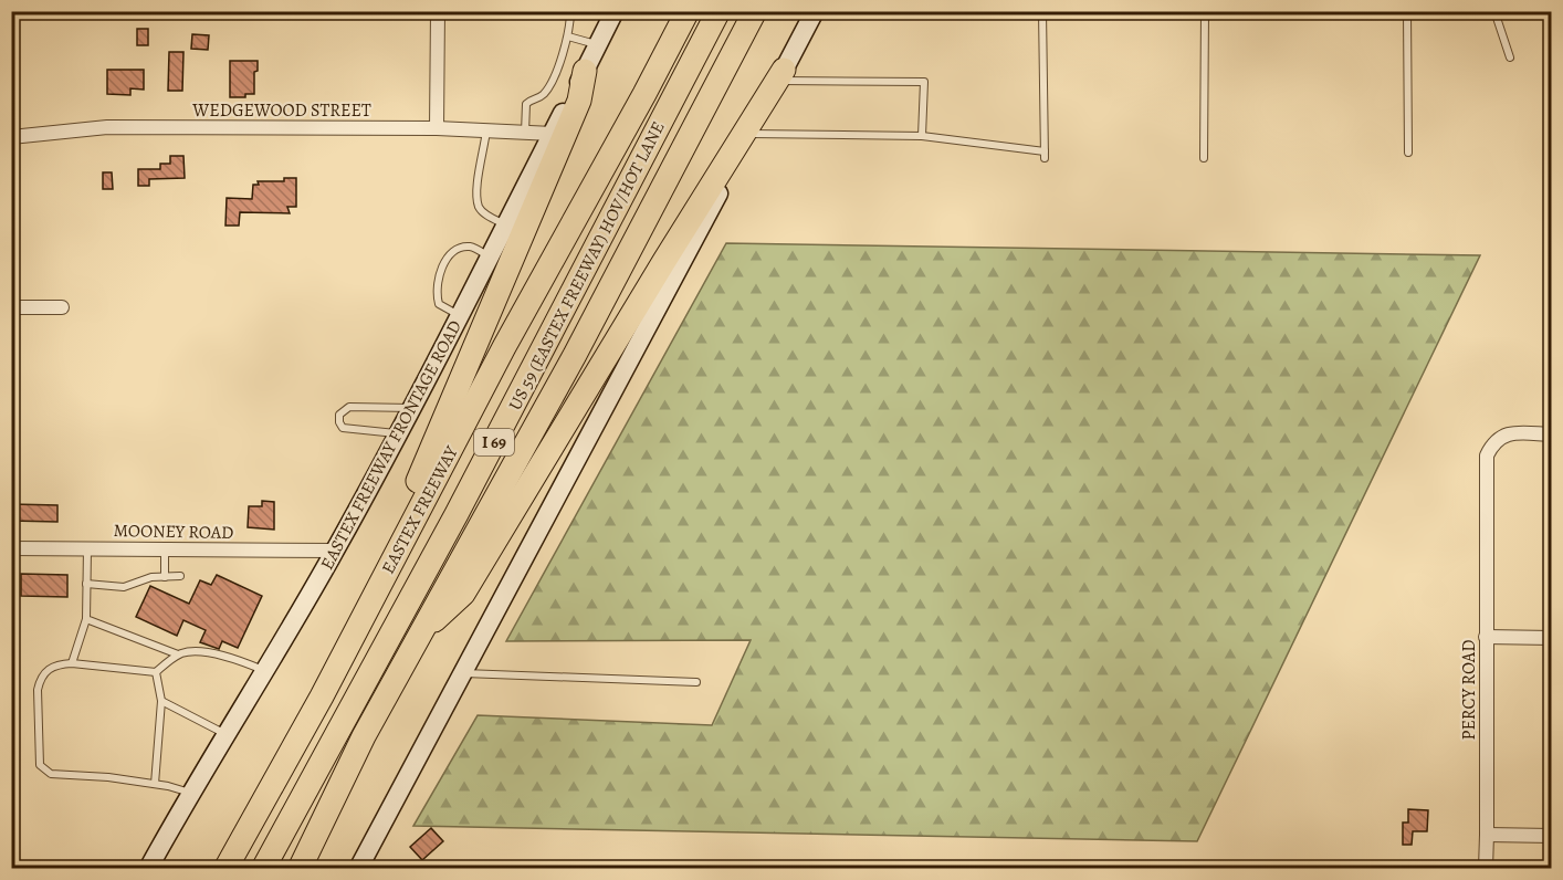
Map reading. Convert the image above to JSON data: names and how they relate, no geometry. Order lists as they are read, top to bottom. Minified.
{"streets":{"highway":["US 59 (EASTEX FREEWAY) HOV/HOT LANE","I 69","EASTEX FREEWAY"],"main road":["EASTEX FREEWAY FRONTAGE ROAD"],"street":["WEDGEWOOD STREET","MOONEY ROAD","PERCY ROAD"]},"crossings":[["WEDGEWOOD STREET","EASTEX FREEWAY FRONTAGE ROAD"],["EASTEX FREEWAY FRONTAGE ROAD","MOONEY ROAD"]]}
